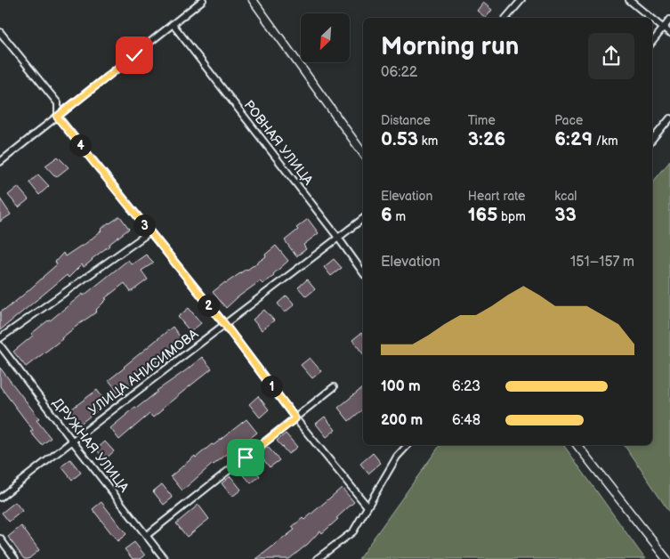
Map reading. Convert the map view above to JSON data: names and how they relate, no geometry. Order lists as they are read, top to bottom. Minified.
{"streets":{"street":["РОВНАЯ УЛИЦА","УЛИЦА АНИСИМОВА","ДРУЖНАЯ УЛИЦА"]},"crossings":[["РОВНАЯ УЛИЦА","УЛИЦА АНИСИМОВА"],["УЛИЦА АНИСИМОВА","ДРУЖНАЯ УЛИЦА"]],"north":"bottom left","page":{"heading":["Morning run","06:22"],"stats":[["Distance","0.53 km"],["Time","3:26"],["Pace","6:29 /km"],["Elevation","6 m"],["Heart rate","165 bpm"],["kcal","33"]],"pins":["4","3","2","1"],"chart":["Elevation","151–157 m"],"list":[{"name":"100 m","note":"6:23"},{"name":"200 m","note":"6:48"}]}}
